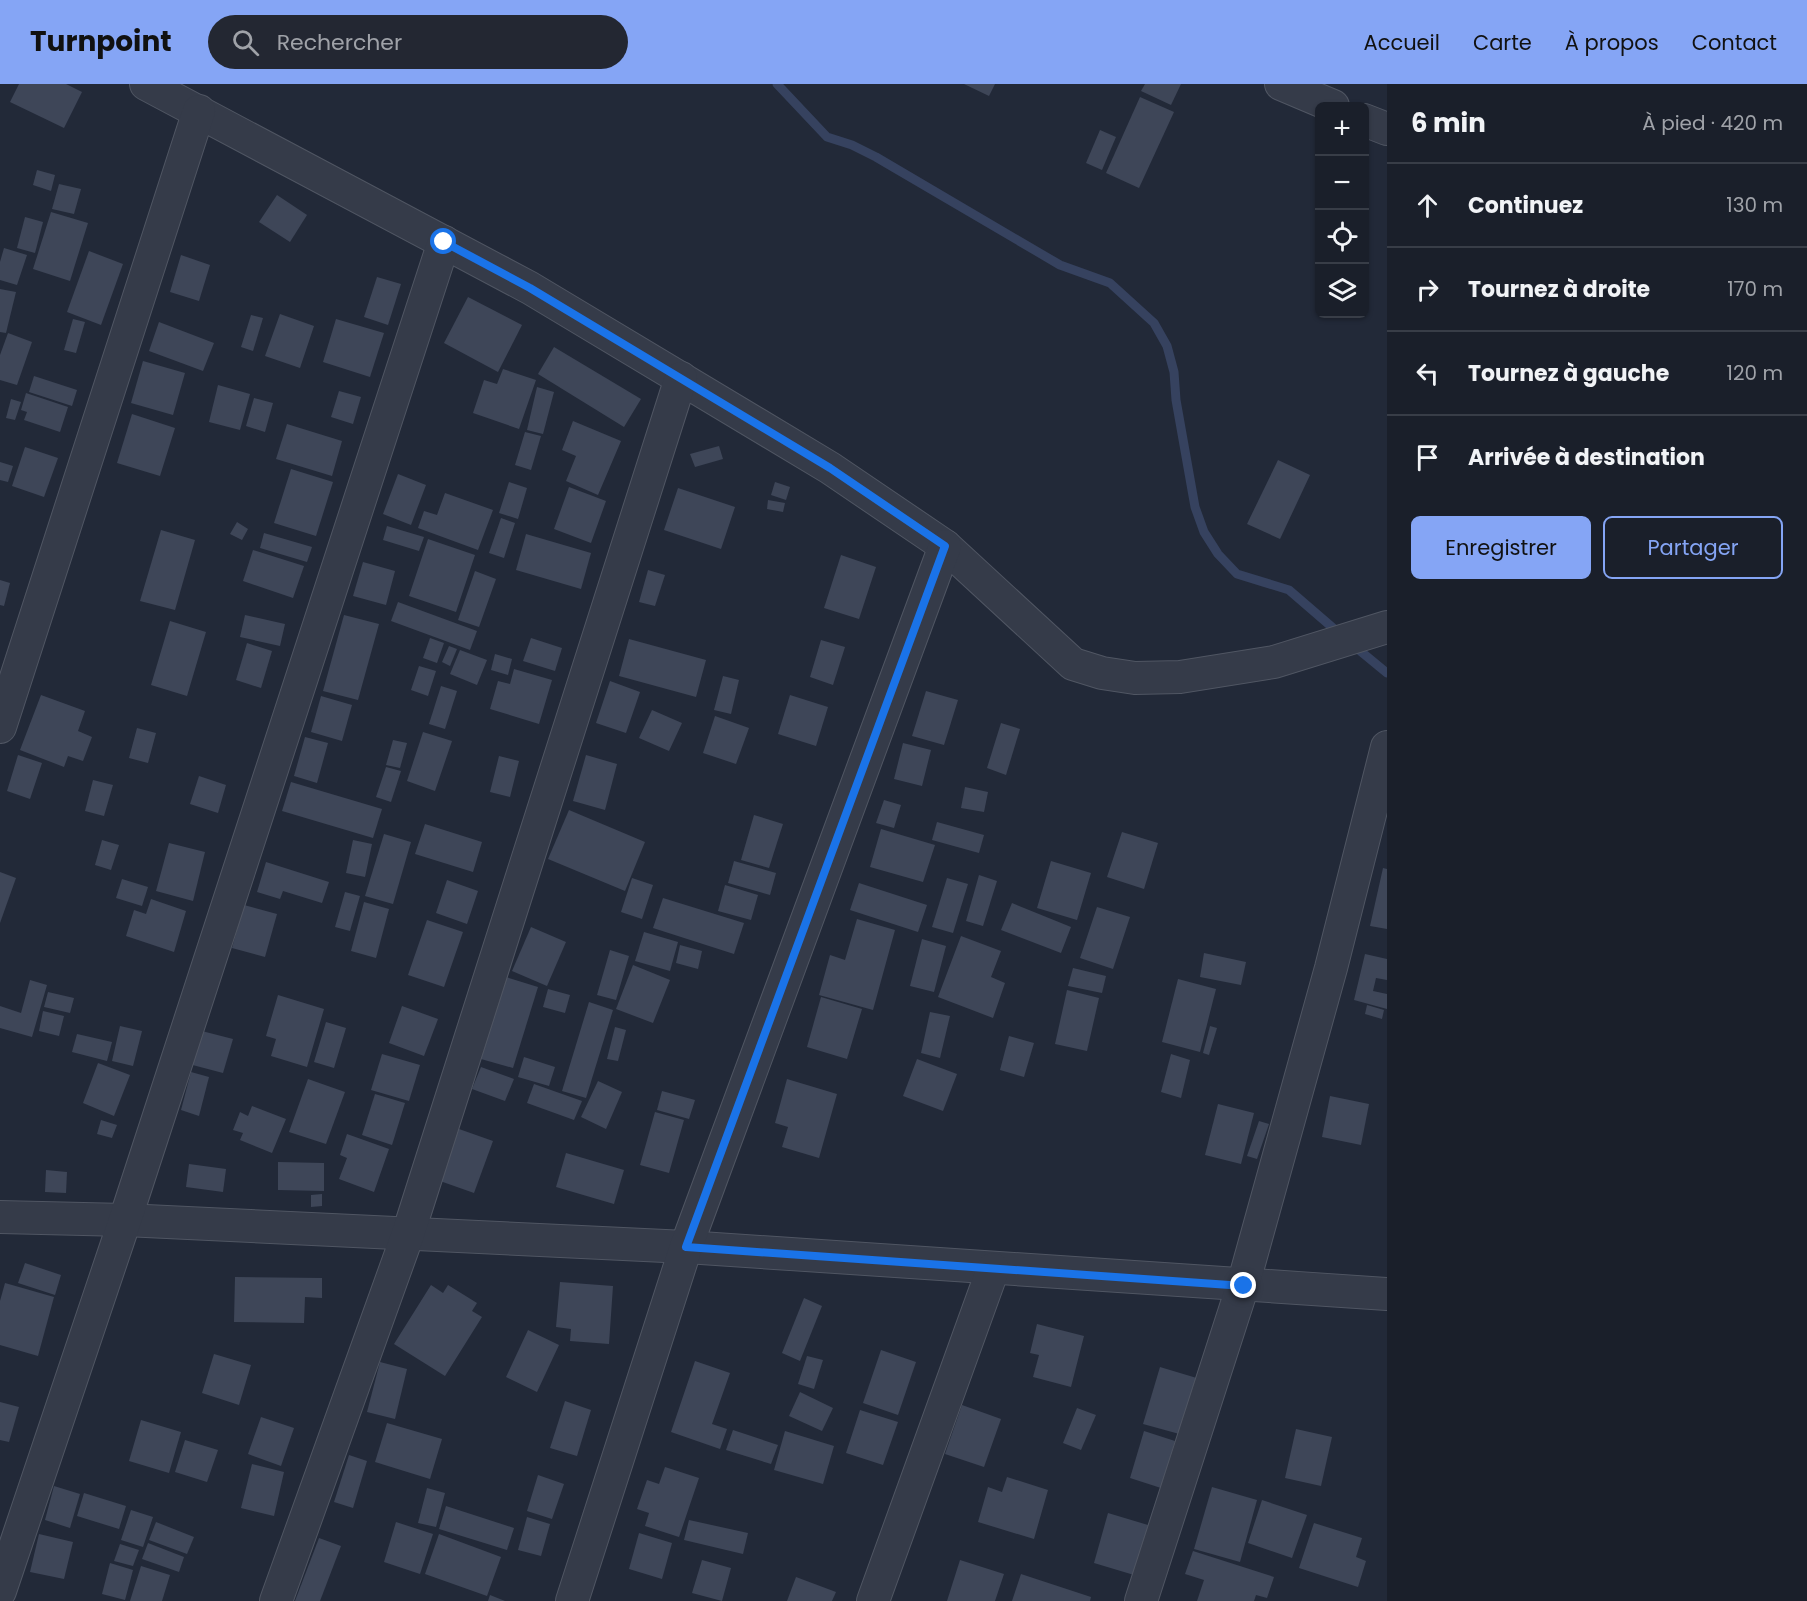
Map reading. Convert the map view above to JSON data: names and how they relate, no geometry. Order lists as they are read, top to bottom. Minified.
{"page":{"header":"Turnpoint","search":"Rechercher","nav":["Accueil","Carte","À propos","Contact"],"heading":["6 min","À pied · 420 m"],"map_buttons":["+","−"],"list":[["Continuez","130 m"],["Tournez à droite","170 m"],["Tournez à gauche","120 m"],"Arrivée à destination"],"buttons":["Enregistrer","Partager"]}}
